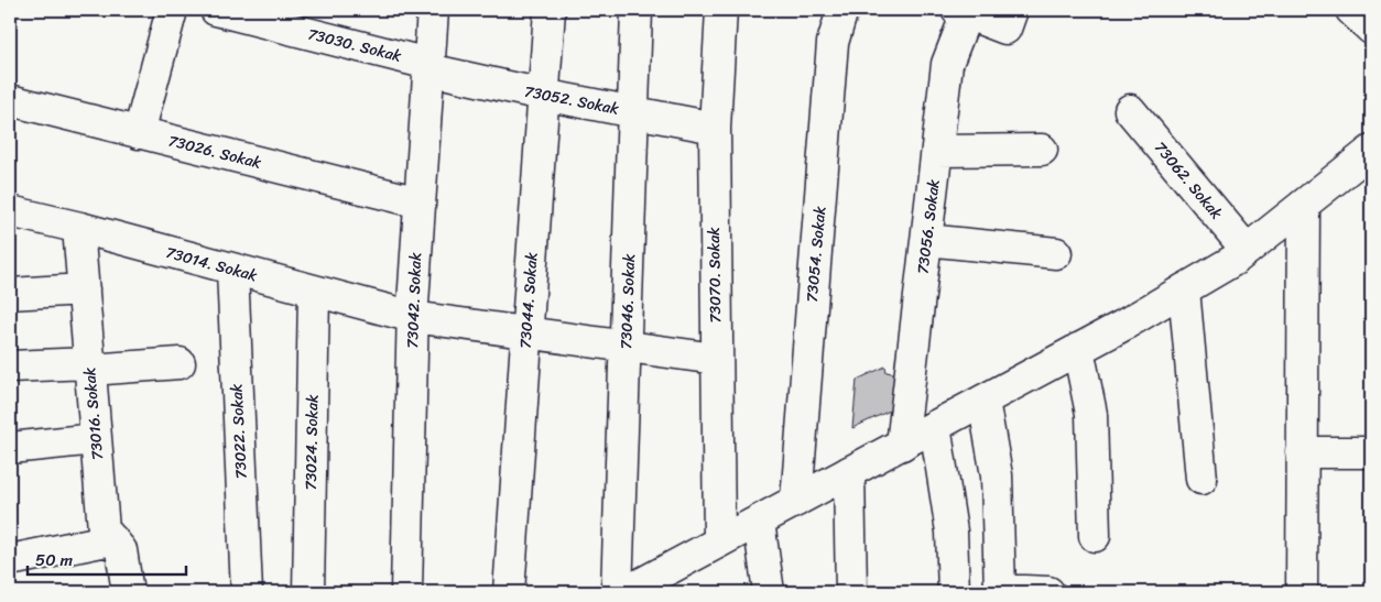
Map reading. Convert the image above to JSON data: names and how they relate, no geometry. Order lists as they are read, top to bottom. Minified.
{"streets":{"street":["73030. Sokak","73052. Sokak","73026. Sokak","73062. Sokak","73056. Sokak","73054. Sokak","73014. Sokak","73070. Sokak","73042. Sokak","73044. Sokak","73046. Sokak","73016. Sokak","73022. Sokak","73024. Sokak"]},"crossings":[["73030. Sokak","73052. Sokak"],["73030. Sokak","73042. Sokak"],["73052. Sokak","73070. Sokak"],["73052. Sokak","73042. Sokak"],["73052. Sokak","73044. Sokak"],["73052. Sokak","73046. Sokak"],["73026. Sokak","73042. Sokak"],["73014. Sokak","73070. Sokak"],["73014. Sokak","73042. Sokak"],["73014. Sokak","73044. Sokak"],["73014. Sokak","73046. Sokak"],["73014. Sokak","73016. Sokak"],["73014. Sokak","73022. Sokak"],["73014. Sokak","73024. Sokak"]],"scale_bar":"50 m"}
